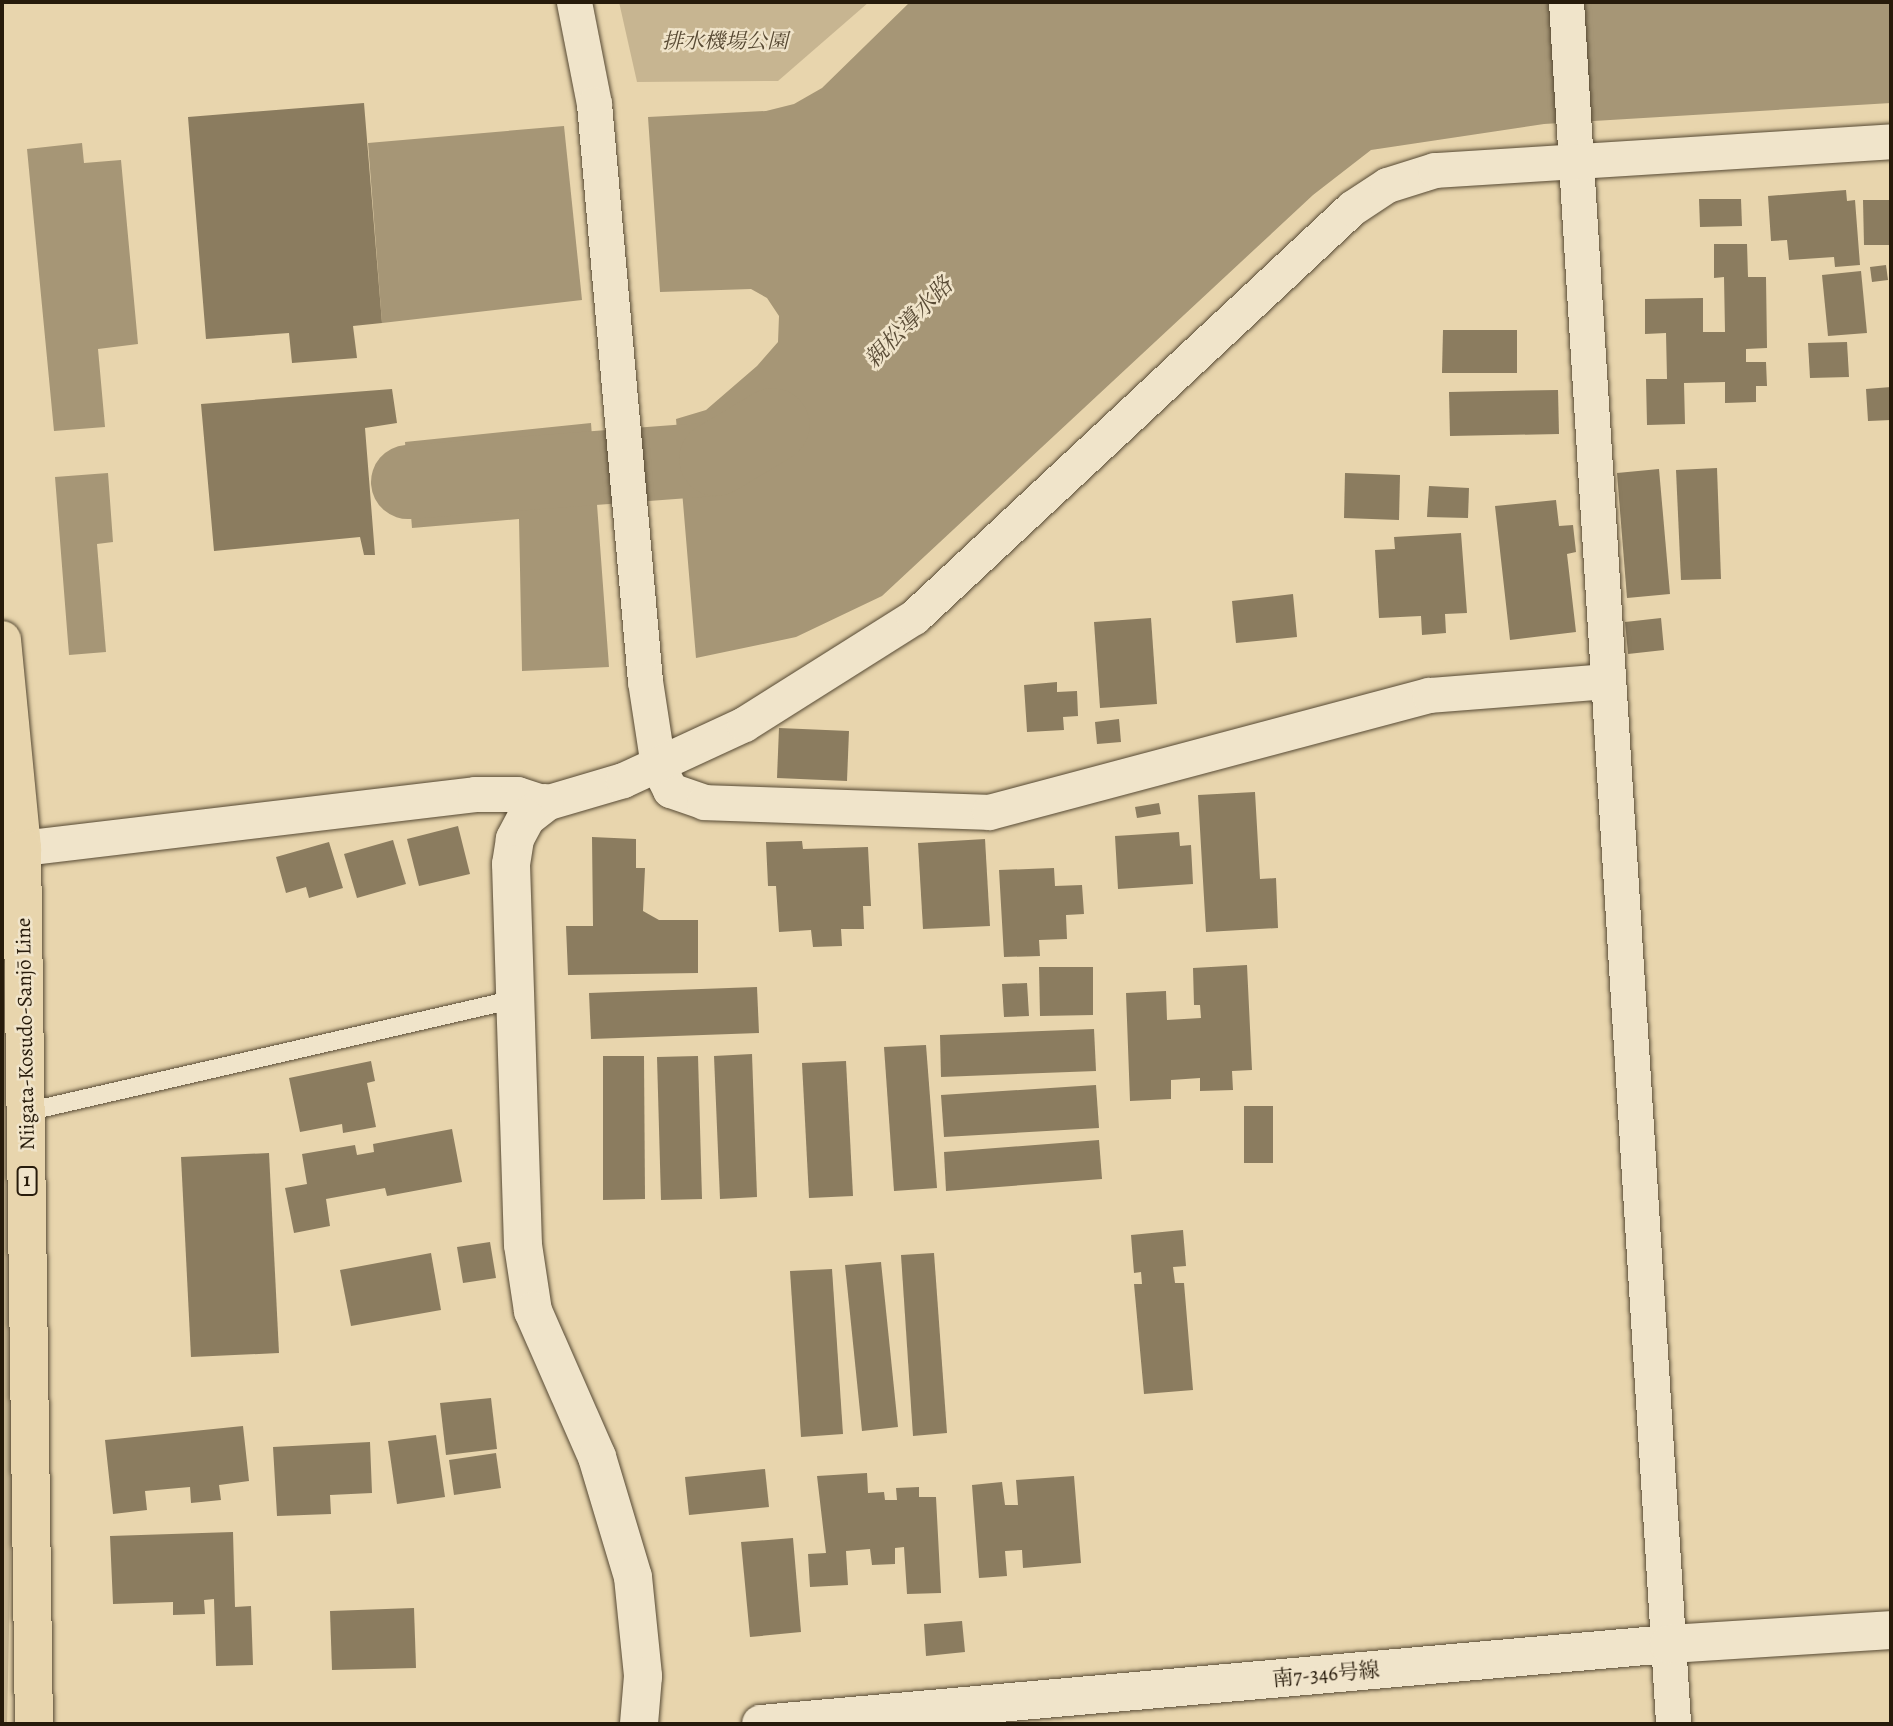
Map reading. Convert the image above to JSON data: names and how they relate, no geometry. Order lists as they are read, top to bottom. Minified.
{"streets":{"main road":["Niigata-Kosudo-Sanjō Line","1"],"street":["南7-346号線"]},"water":["親松導水路"],"parks":["排水機場公園"]}
